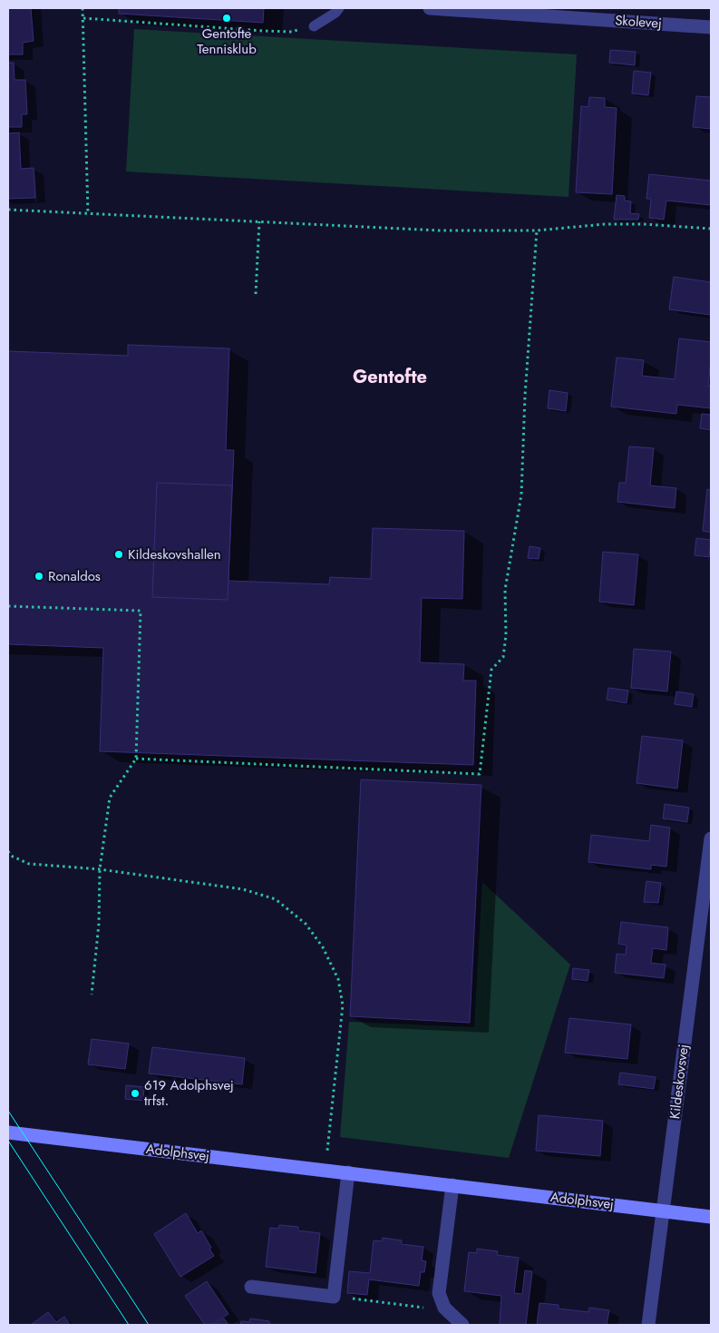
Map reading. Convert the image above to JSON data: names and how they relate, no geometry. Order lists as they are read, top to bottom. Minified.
{"streets":{"street":["Skolevej","Kildeskovsvej","Adolphsvej"]},"crossings":[["Kildeskovsvej","Adolphsvej"]],"districts":["Gentofte"],"places":["Gentofte Tennisklub","Kildeskovshallen","Ronaldos","619 Adolphsvej trfst."]}
